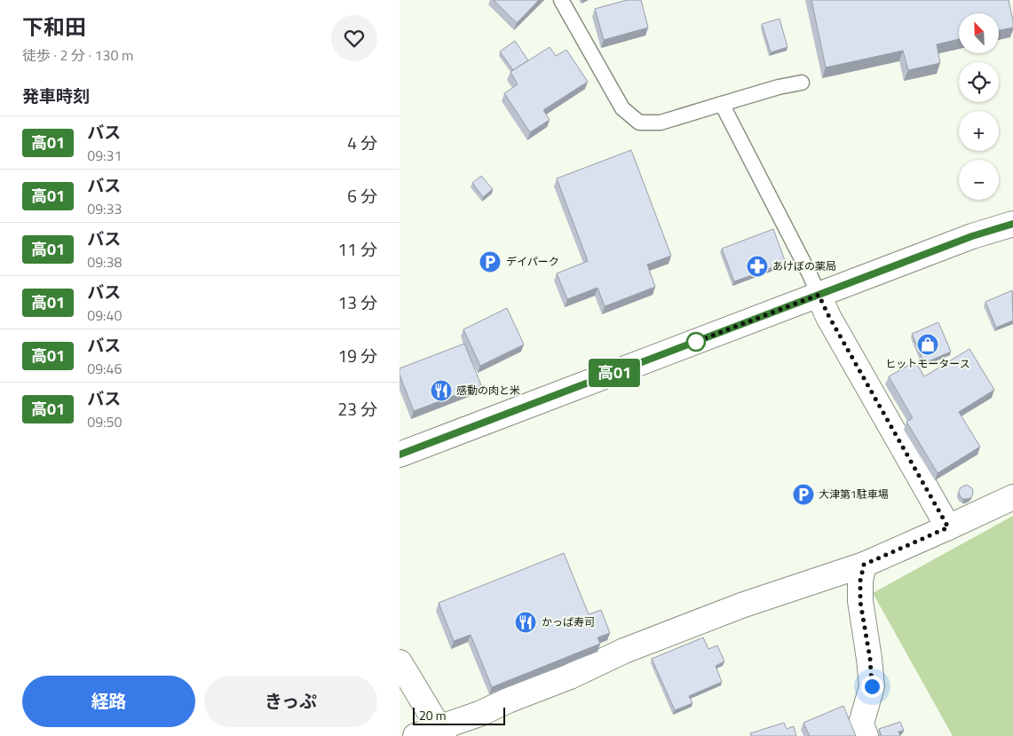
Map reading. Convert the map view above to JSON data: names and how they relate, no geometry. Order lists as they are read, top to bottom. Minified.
{"places":{"parking":["デイパーク","大津第1駐車場"],"pharmacy":["あけぼの薬局"],"shop":["ヒットモータース"],"restaurant":["感動の肉と米","かっぱ寿司"]},"lines":["bus line 高01"],"scale_bar":"20 m","north":"top left","page":{"heading":[["下和田","徒歩 · 2 分 · 130 m"],"発車時刻"],"on_map":"高01","map_buttons":["+","−"],"list":[{"mark":"高01","name":"バス","note":"09:31","value":"4 分"},{"mark":"高01","name":"バス","note":"09:33","value":"6 分"},{"mark":"高01","name":"バス","note":"09:38","value":"11 分"},{"mark":"高01","name":"バス","note":"09:40","value":"13 分"},{"mark":"高01","name":"バス","note":"09:46","value":"19 分"},{"mark":"高01","name":"バス","note":"09:50","value":"23 分"}],"buttons":["経路","きっぷ"],"scale":"20 m"}}
